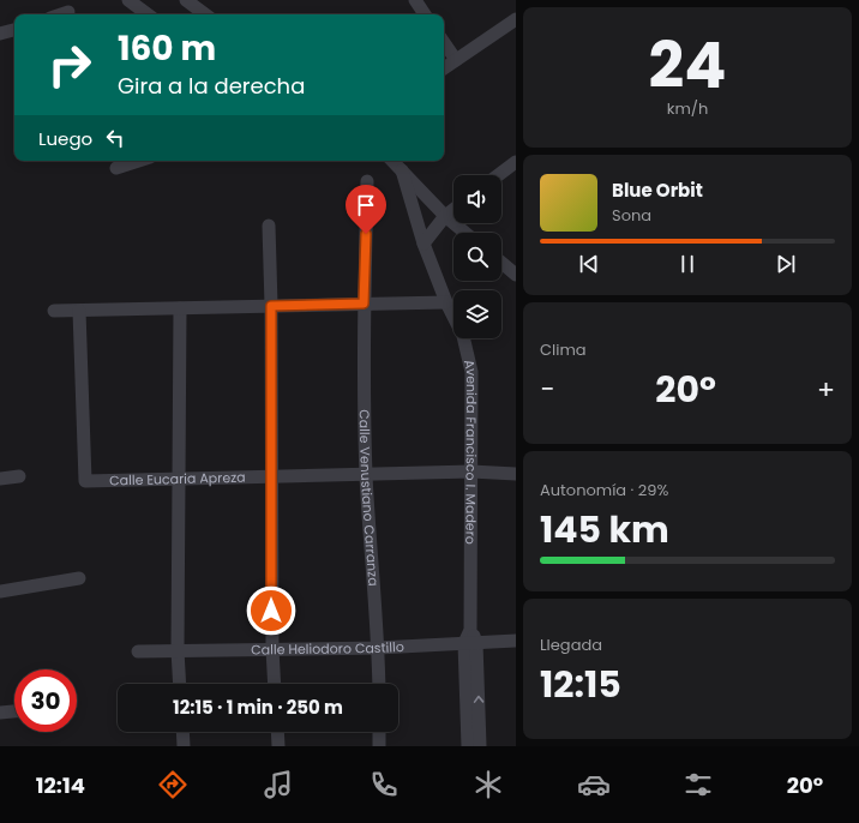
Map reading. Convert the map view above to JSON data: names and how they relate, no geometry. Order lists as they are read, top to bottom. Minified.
{"streets":{"street":["Avenida Francisco I. Madero","Calle Eucaria Apreza","Calle Venustiano Carranza","Calle Heliodoro Castillo"]},"crossings":[["Avenida Francisco I. Madero","Calle Eucaria Apreza"],["Avenida Francisco I. Madero","Calle Heliodoro Castillo"],["Calle Eucaria Apreza","Calle Venustiano Carranza"],["Calle Venustiano Carranza","Calle Heliodoro Castillo"]],"page":{"tile":[["24","km/h"],"Clima",["Autonomía · 29%","145 km"],["Llegada","12:15"]],"turn":["160 m","Gira a la derecha"],"then":"Luego","song":["Blue Orbit","Sona"],"heat":["−","20°","+"],"limit":"30","trip":"12:15 · 1 min · 250 m","tabs":["12:14","20°"]}}
